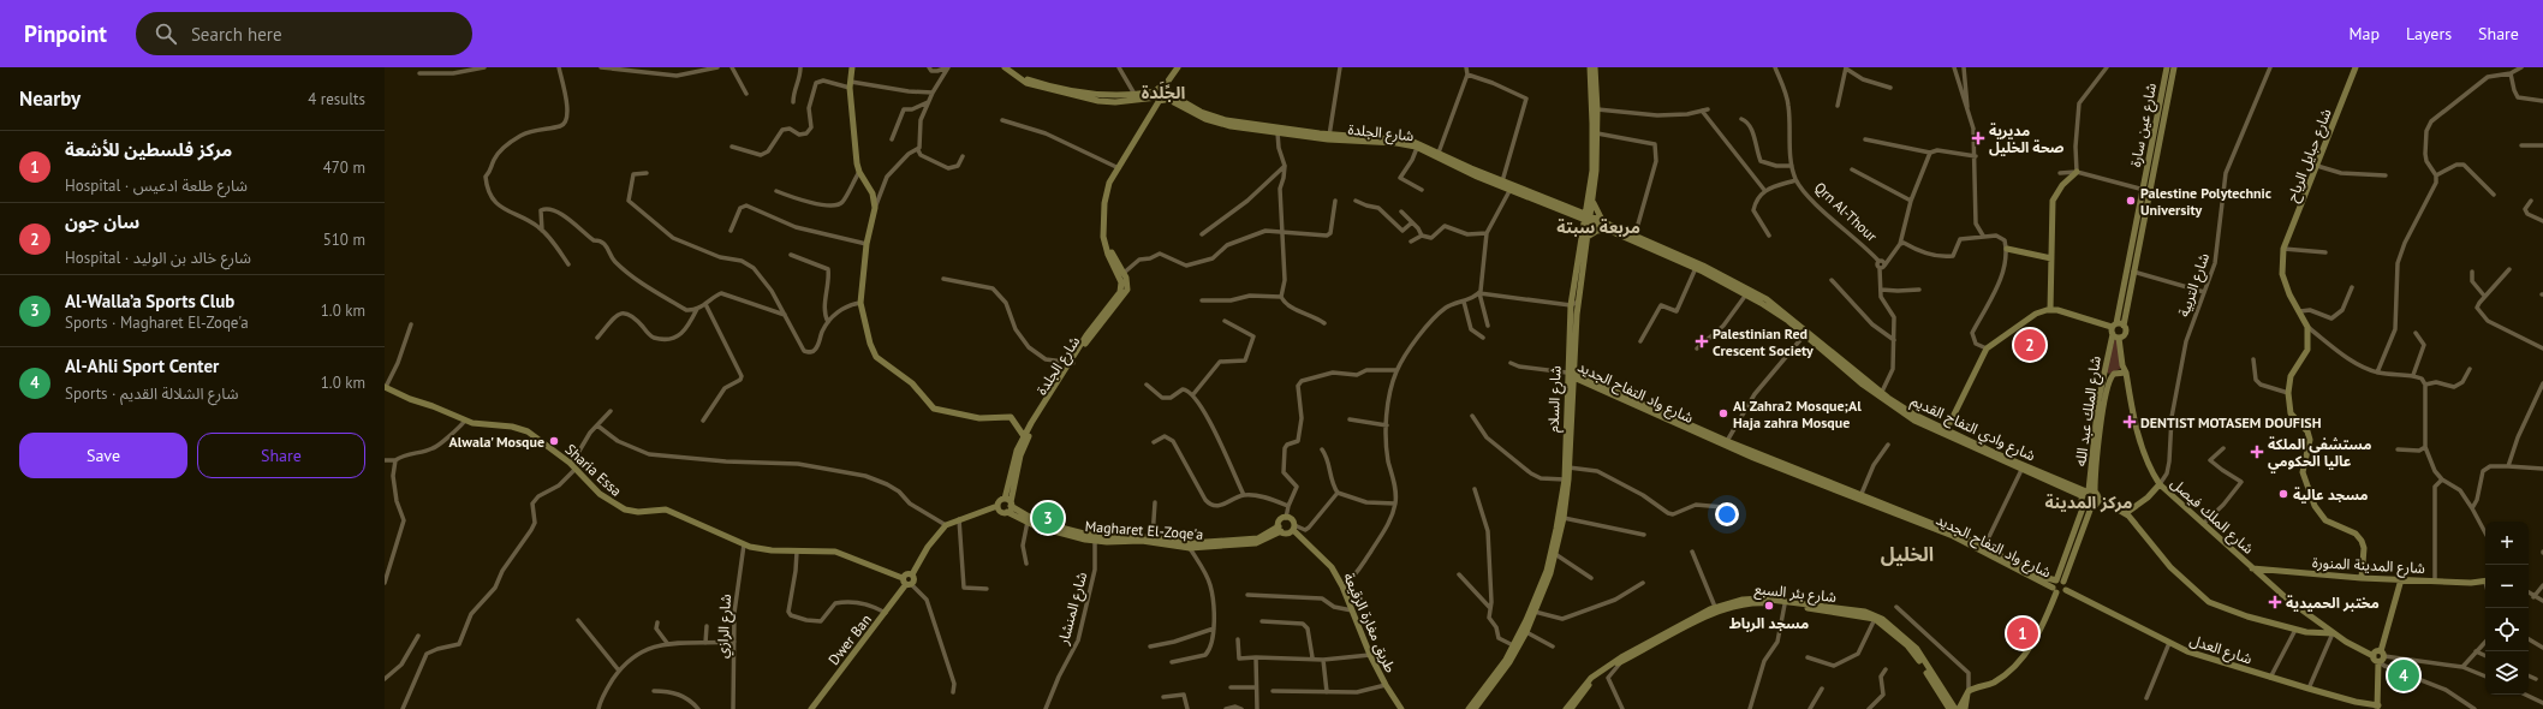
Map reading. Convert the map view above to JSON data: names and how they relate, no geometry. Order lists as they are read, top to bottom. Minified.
{"streets":{"street":["شارع عين سارة","شارع الجلدة","شارع حبايل الرياح","Qrn Al-Thour","شارع التربية","شارع واد التفاح الجديد","شارع السلام","شارع الملك عبد الله","شارع وادي التفاح القديم","Sharia Essa","شارع الملك فيصل","Magharet El-Zoqe'a","شارع المدينة المنورة","شارع بئر السبع","شارع المنشار","طريق مغارة الزقيعة","شارع الرازي","Dwer Ban","شارع العدل"]},"crossings":[["شارع عين سارة","شارع الملك عبد الله"],["شارع عين سارة","شارع الملك فيصل"],["شارع الجلدة","شارع السلام"],["شارع الجلدة","شارع وادي التفاح القديم"],["شارع الجلدة","Magharet El-Zoqe'a"],["شارع حبايل الرياح","شارع المدينة المنورة"],["شارع التربية","شارع الملك فيصل"],["شارع واد التفاح الجديد","شارع السلام"],["شارع السلام","شارع وادي التفاح القديم"],["شارع الملك عبد الله","شارع وادي التفاح القديم"],["شارع الملك عبد الله","شارع الملك فيصل"],["Sharia Essa","شارع الرازي"],["Sharia Essa","Dwer Ban"],["شارع الملك فيصل","شارع المدينة المنورة"],["Magharet El-Zoqe'a","شارع المنشار"],["Magharet El-Zoqe'a","طريق مغارة الزقيعة"]],"districts":["الجًلَدة","مربعة سبتة","مركز المدينة","الخليل"],"places":{"health":["مديرية صحة الخليل","Palestinian Red Crescent Society","DENTIST MOTASEM DOUFISH","مستشفى الملكة عاليا الحكومي","مختبر الحميدية"],"other":["Palestine Polytechnic University","Al Zahra2 Mosque;Al Haja zahra Mosque","Alwala' Mosque","مسجد عالية","مسجد الرباط"]},"page":{"header":"Pinpoint","search":"Search here","nav":["Map","Layers","Share"],"heading":["Nearby","4 results"],"list":[{"mark":"1","name":"مركز فلسطين للأشعة","note":"Hospital · شارع طلعة ادعيس","value":"470 m"},{"mark":"2","name":"سان جون","note":"Hospital · شارع خالد بن الوليد","value":"510 m"},{"mark":"3","name":"Al-Walla’a Sports Club","note":"Sports · Magharet El-Zoqe'a","value":"1.0 km"},{"mark":"4","name":"Al-Ahli Sport Center","note":"Sports · شارع الشلالة القديم","value":"1.0 km"}],"pins":["2","3","1","4"],"buttons":["Save","Share"],"map_buttons":["+","−"]}}
